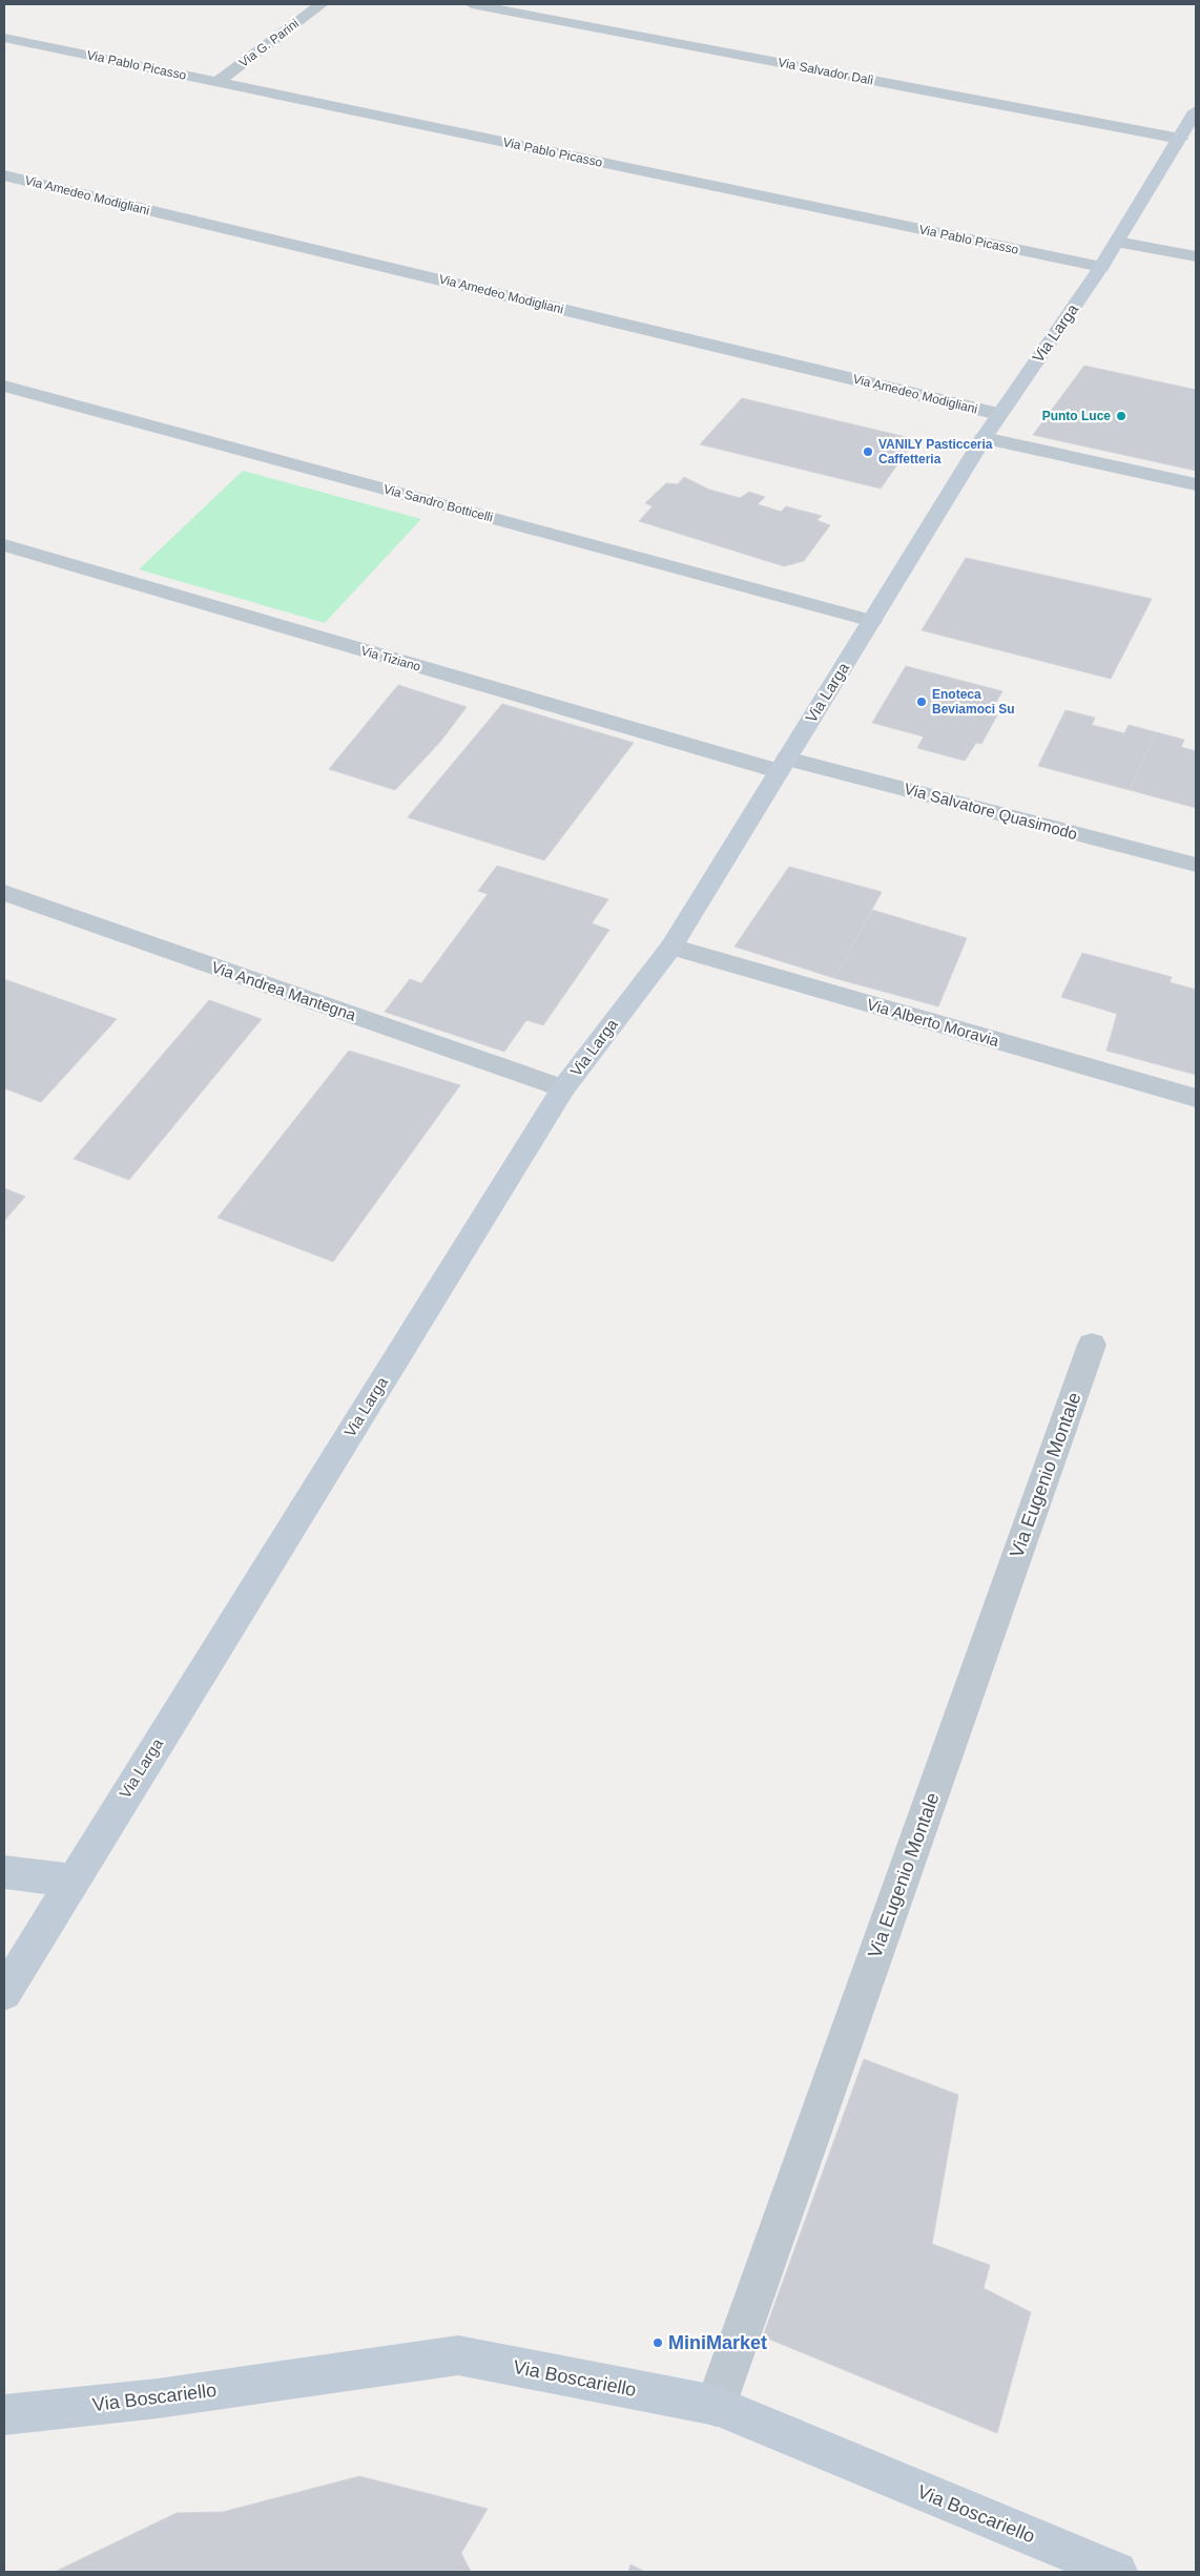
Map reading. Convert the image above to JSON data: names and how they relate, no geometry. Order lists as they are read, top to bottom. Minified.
{"streets":{"street":["Via G. Parini","Via Pablo Picasso","Via Salvador Dalì","Via Amedeo Modigliani","Via Larga","Via Sandro Botticelli","Via Tiziano","Via Salvatore Quasimodo","Via Andrea Mantegna","Via Alberto Moravia","Via Eugenio Montale","Via Boscariello"]},"crossings":[["Via G. Parini","Via Pablo Picasso"],["Via Pablo Picasso","Via Larga"],["Via Salvador Dalì","Via Larga"],["Via Amedeo Modigliani","Via Larga"],["Via Larga","Via Sandro Botticelli"],["Via Larga","Via Tiziano"],["Via Larga","Via Salvatore Quasimodo"],["Via Larga","Via Andrea Mantegna"],["Via Larga","Via Alberto Moravia"],["Via Tiziano","Via Salvatore Quasimodo"],["Via Eugenio Montale","Via Boscariello"]],"places":["Punto Luce","VANILY Pasticceria Caffetteria","Enoteca Beviamoci Su","MiniMarket"]}
